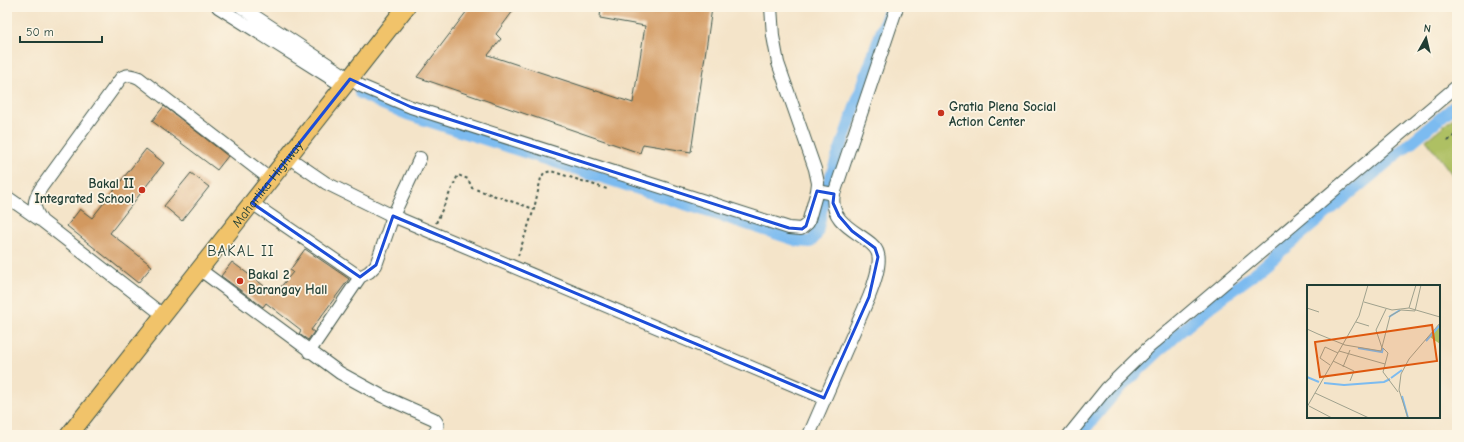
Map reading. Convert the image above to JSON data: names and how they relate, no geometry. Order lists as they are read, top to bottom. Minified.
{"streets":{"highway":["Maharlika Highway"]},"districts":["BAKAL II"],"places":["Gratia Plena Social Action Center","Bakal II Integrated School","Bakal 2 Barangay Hall"],"scale_bar":"50 m","north":"top"}
